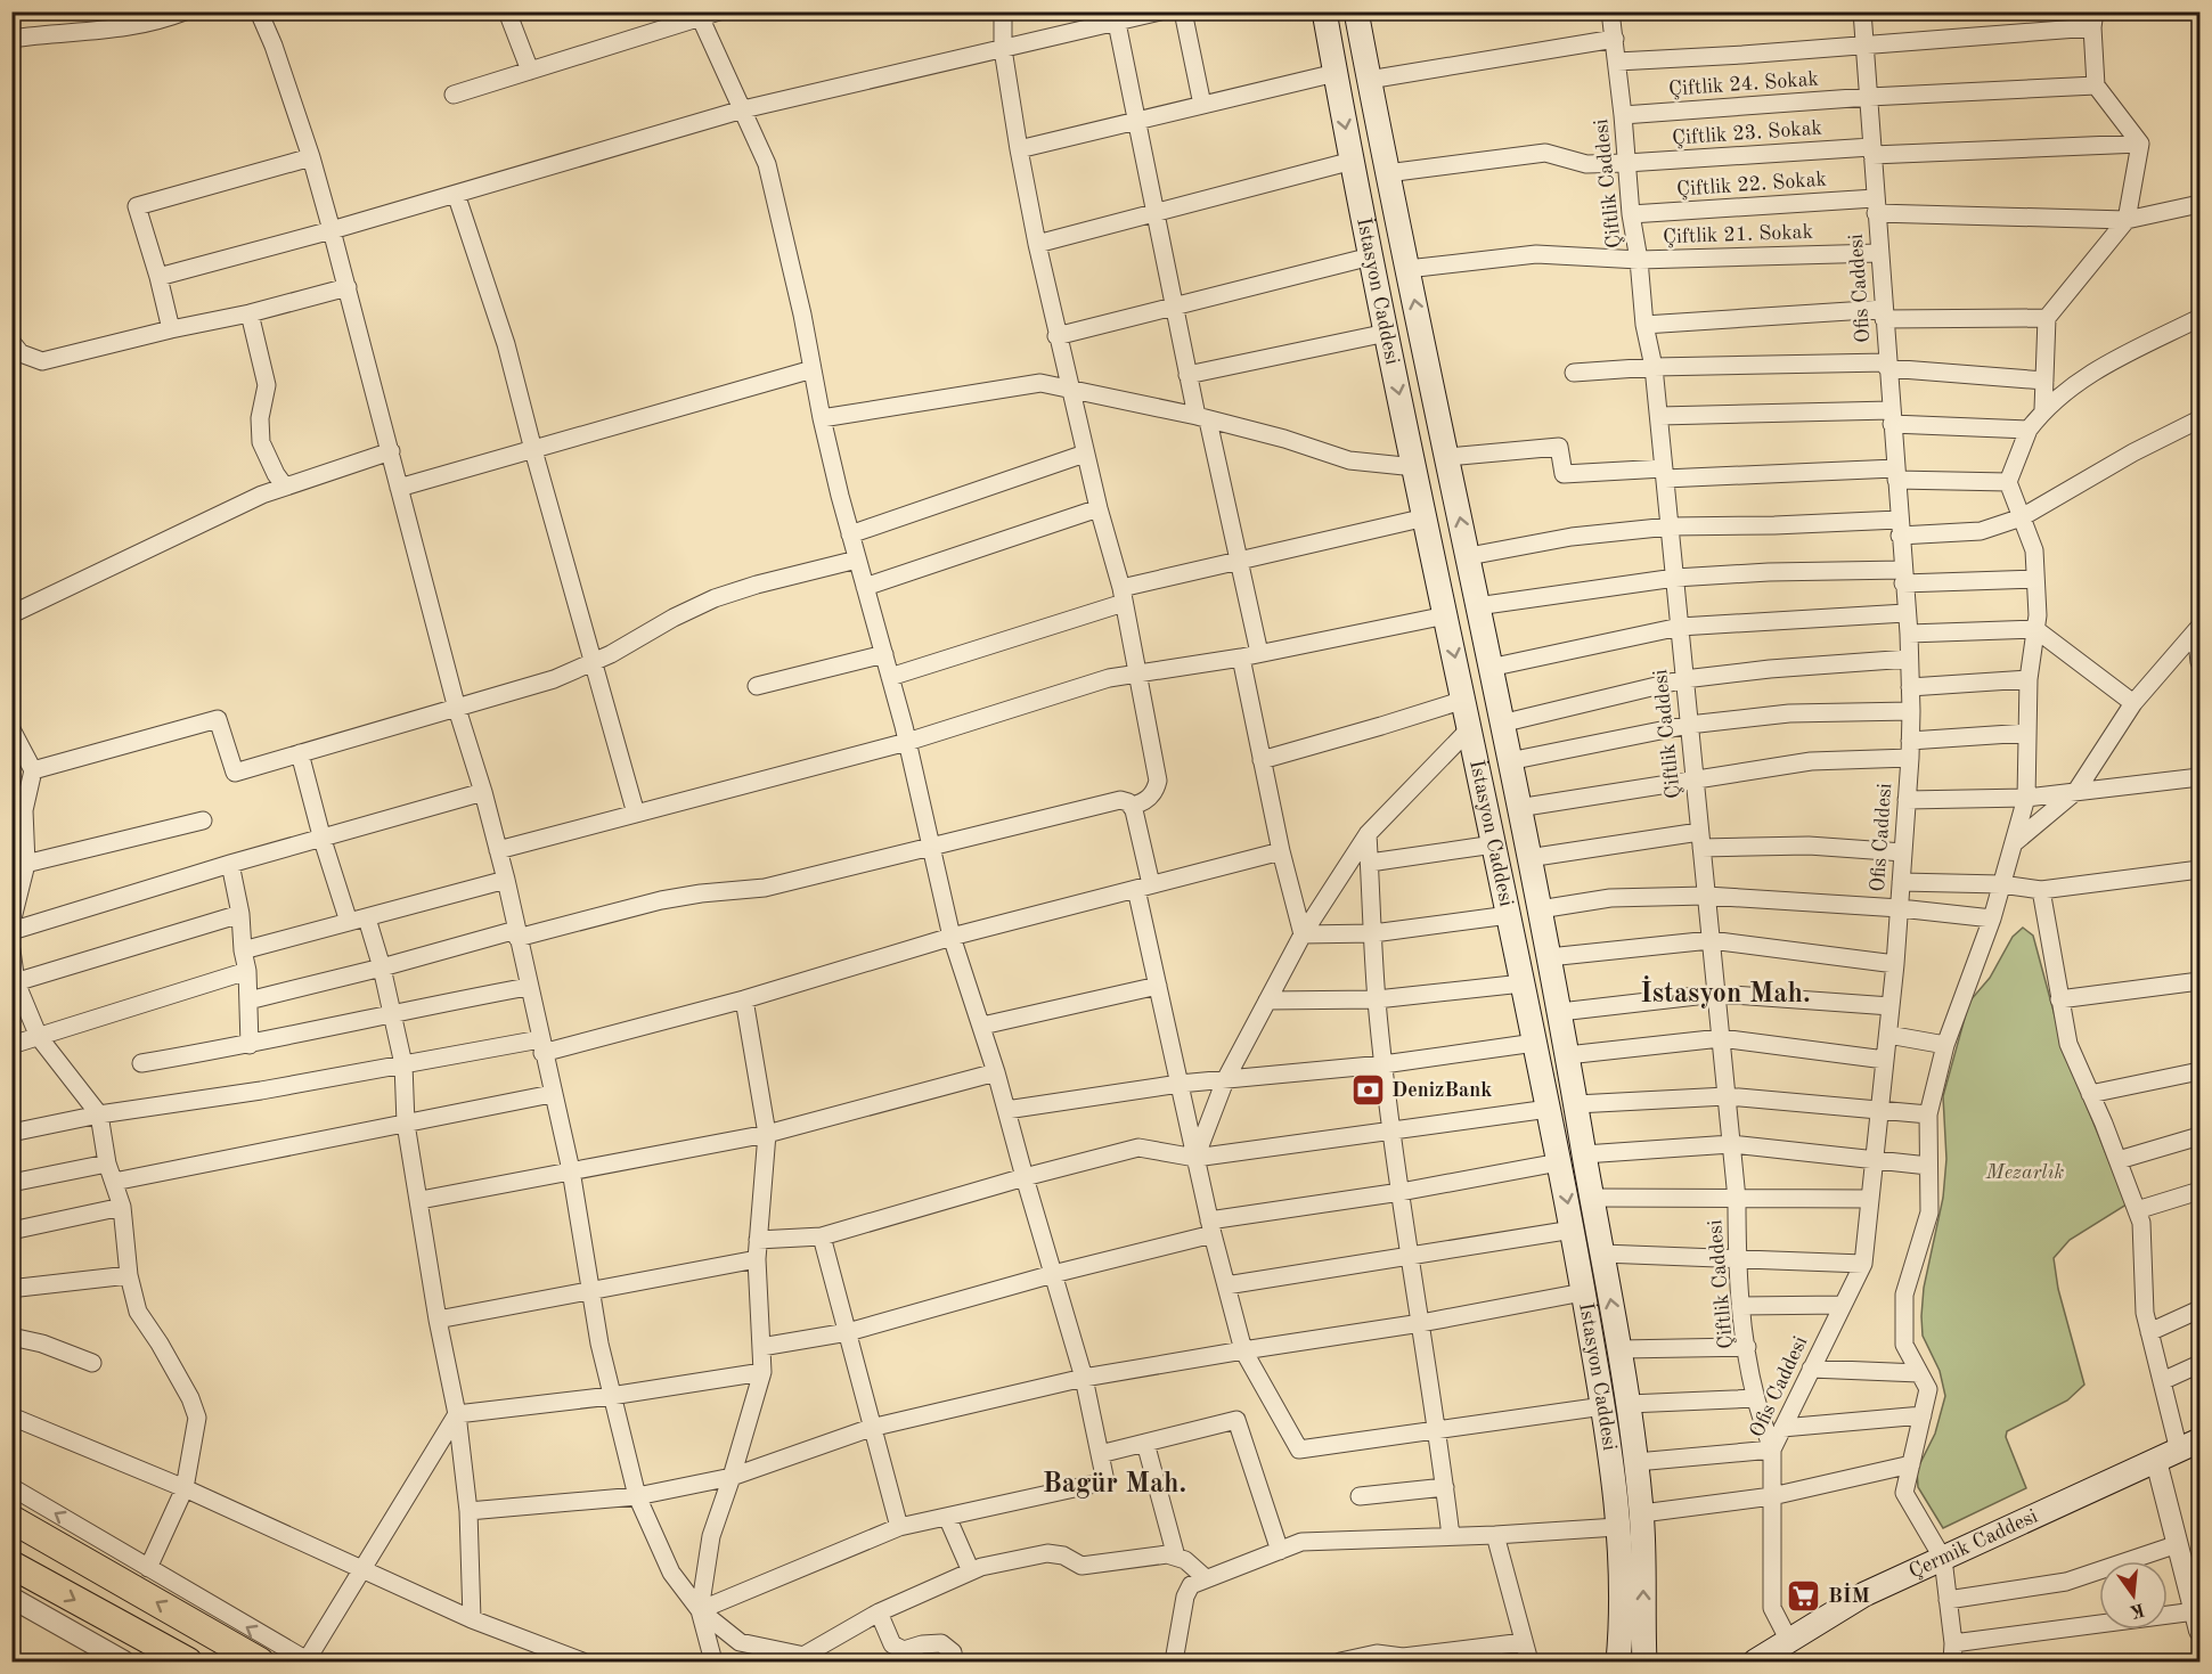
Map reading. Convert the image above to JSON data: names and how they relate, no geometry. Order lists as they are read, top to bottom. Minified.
{"streets":{"main road":["İstasyon Caddesi","Çermik Caddesi"],"street":["Çiftlik 24. Sokak","Çiftlik 23. Sokak","Çiftlik Caddesi","Çiftlik 22. Sokak","Çiftlik 21. Sokak","Ofis Caddesi"]},"crossings":[["Çiftlik 24. Sokak","Çiftlik Caddesi"],["Çiftlik 24. Sokak","Ofis Caddesi"],["Çiftlik 23. Sokak","Çiftlik Caddesi"],["Çiftlik 23. Sokak","Ofis Caddesi"],["Çiftlik Caddesi","Çiftlik 22. Sokak"],["Çiftlik Caddesi","Çiftlik 21. Sokak"],["Çiftlik Caddesi","Ofis Caddesi"],["Çiftlik 22. Sokak","Ofis Caddesi"],["Çiftlik 21. Sokak","Ofis Caddesi"],["Ofis Caddesi","Çermik Caddesi"]],"districts":["İstasyon Mah.","Bagür Mah."],"parks":["Mezarlık"],"places":{"bank":["DenizBank"],"supermarket":["BİM"]},"north":"bottom"}
